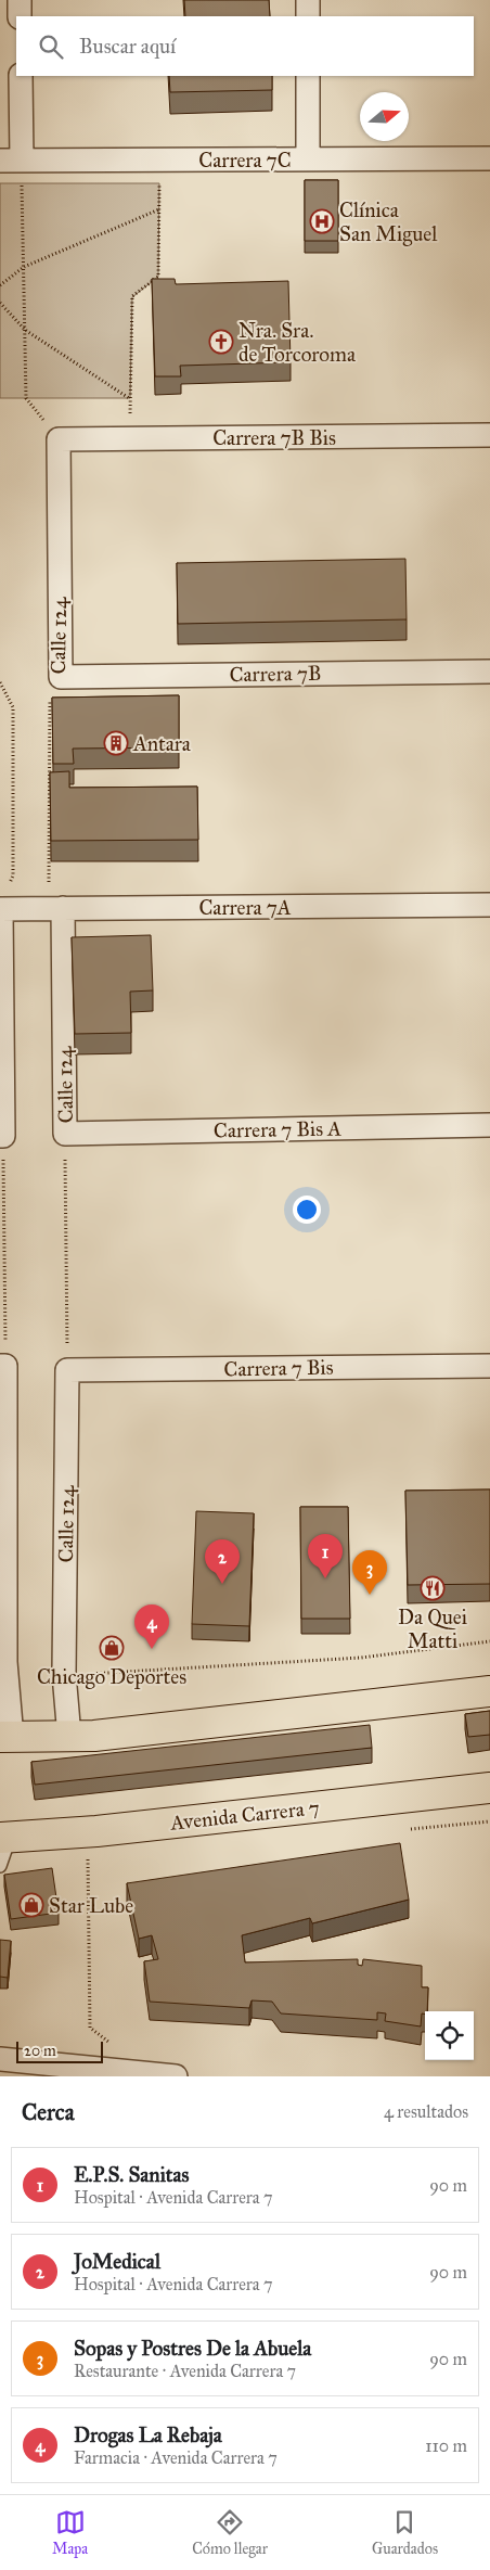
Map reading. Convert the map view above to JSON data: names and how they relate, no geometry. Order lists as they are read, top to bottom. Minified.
{"streets":{"main road":["Avenida Carrera 7"],"street":["Carrera 7C","Carrera 7B Bis","Calle 124","Carrera 7B","Carrera 7A","Carrera 7 Bis A","Carrera 7 Bis"]},"crossings":[["Carrera 7B Bis","Calle 124"],["Calle 124","Carrera 7B"],["Calle 124","Carrera 7A"],["Calle 124","Carrera 7 Bis A"],["Calle 124","Carrera 7 Bis"]],"places":{"hospital":["Clínica San Miguel"],"church":["Nra. Sra. de Torcoroma"],"building":["Antara"],"restaurant":["Da Quei Matti"],"shop":["Chicago Deportes","Star Lube"]},"scale_bar":"20 m","north":"right","page":{"search":"Buscar aquí","pins":["1","2","3","4"],"scale":"20 m","heading":["Cerca","4 resultados"],"list":[{"mark":"1","name":"E.P.S. Sanitas","note":"Hospital · Avenida Carrera 7","value":"90 m"},{"mark":"2","name":"JoMedical","note":"Hospital · Avenida Carrera 7","value":"90 m"},{"mark":"3","name":"Sopas y Postres De la Abuela","note":"Restaurante · Avenida Carrera 7","value":"90 m"},{"mark":"4","name":"Drogas La Rebaja","note":"Farmacia · Avenida Carrera 7","value":"110 m"}],"nav":["Mapa","Cómo llegar","Guardados"]}}
